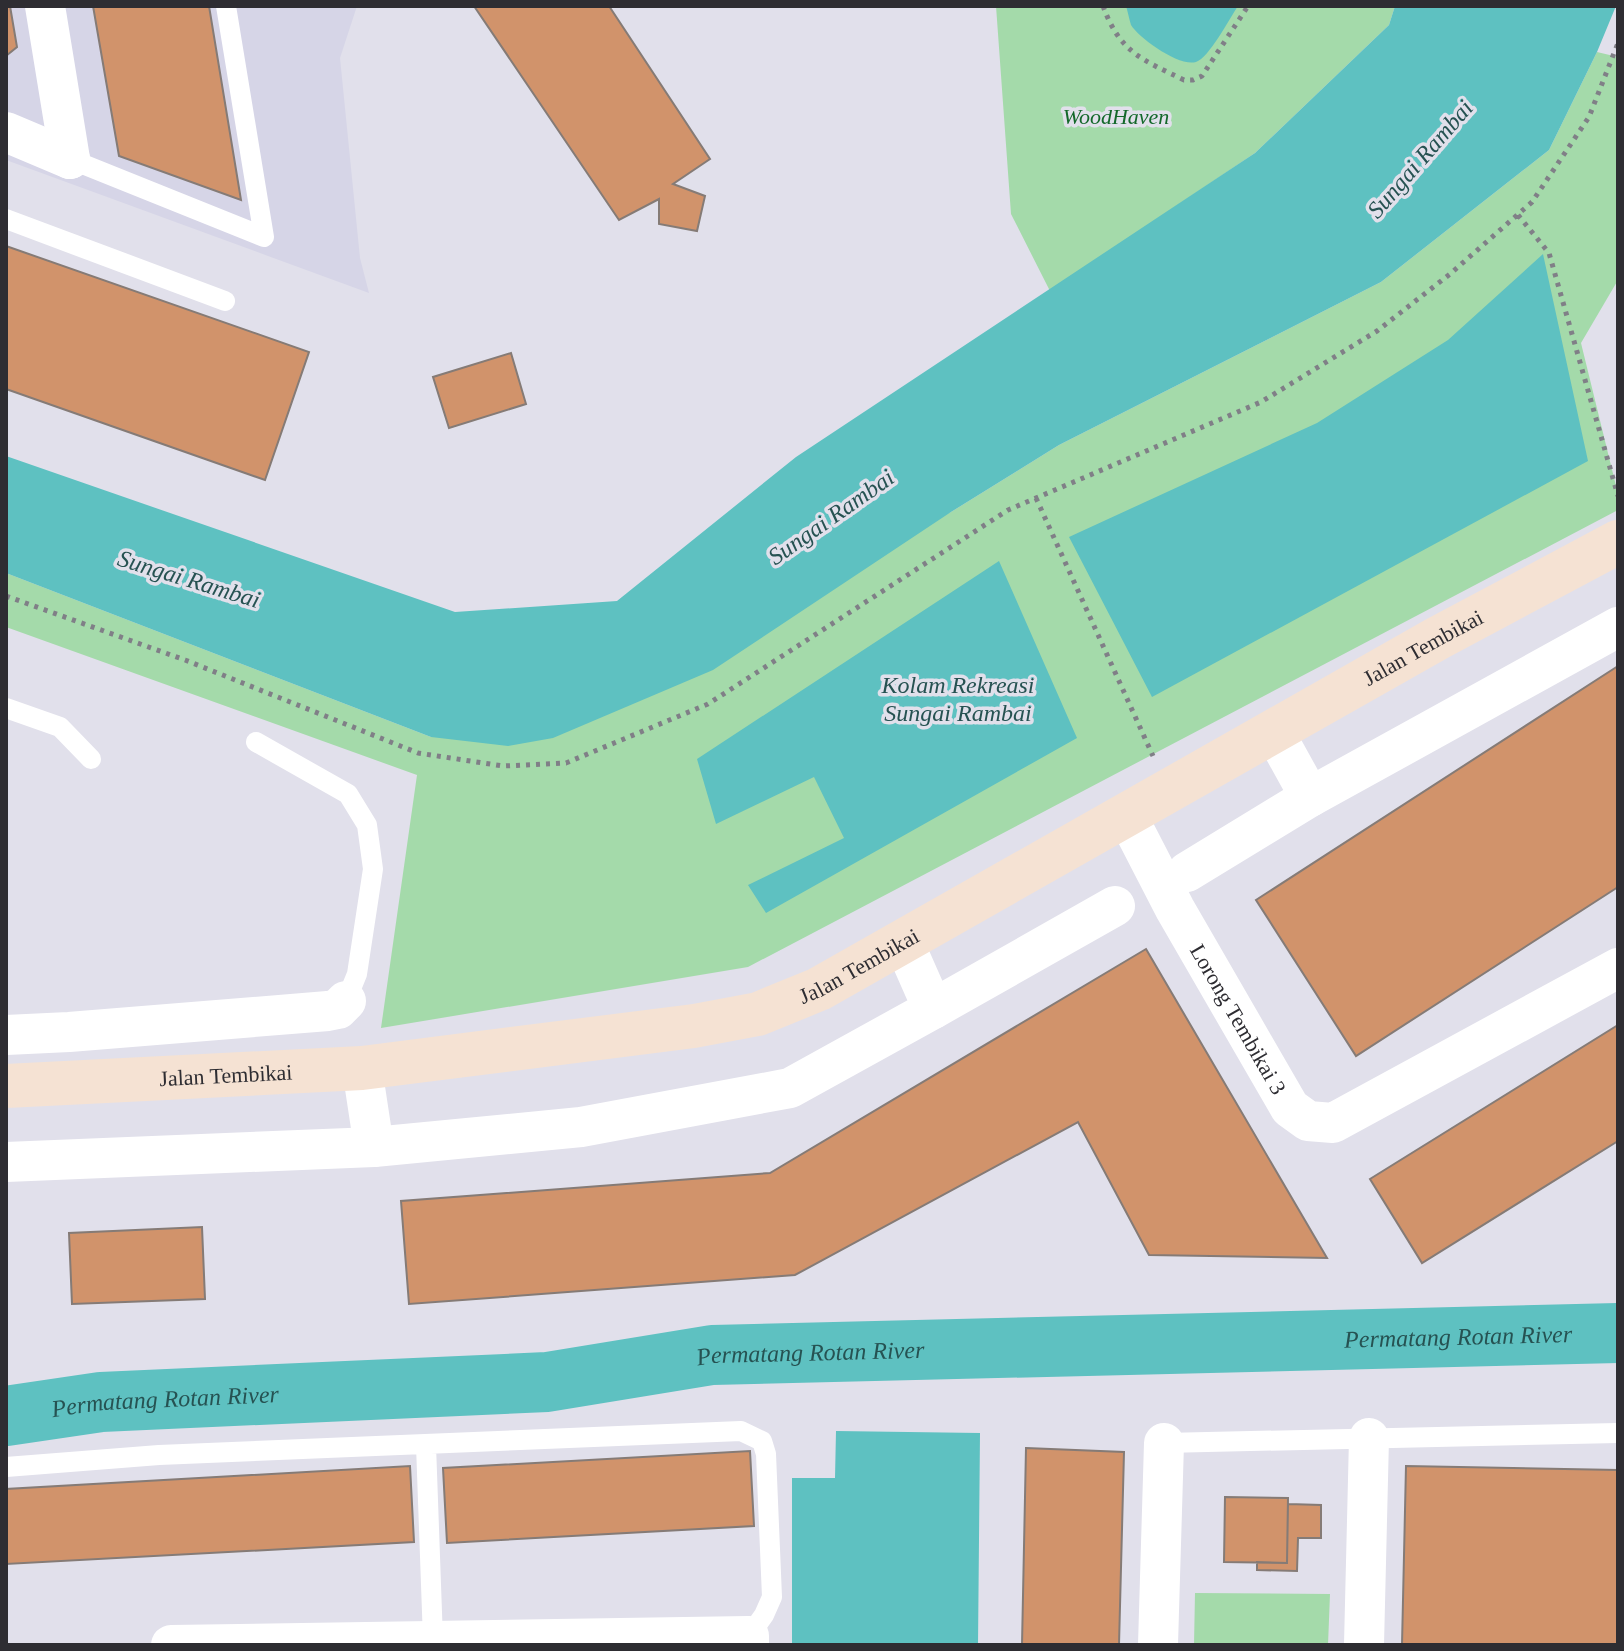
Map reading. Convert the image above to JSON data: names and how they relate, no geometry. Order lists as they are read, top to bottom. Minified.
{"streets":{"street":["Jalan Tembikai","Lorong Tembikai 3"]},"crossings":[["Jalan Tembikai","Lorong Tembikai 3"]],"water":["Sungai Rambai","Kolam Rekreasi Sungai Rambai","Permatang Rotan River"],"parks":["WoodHaven"]}
